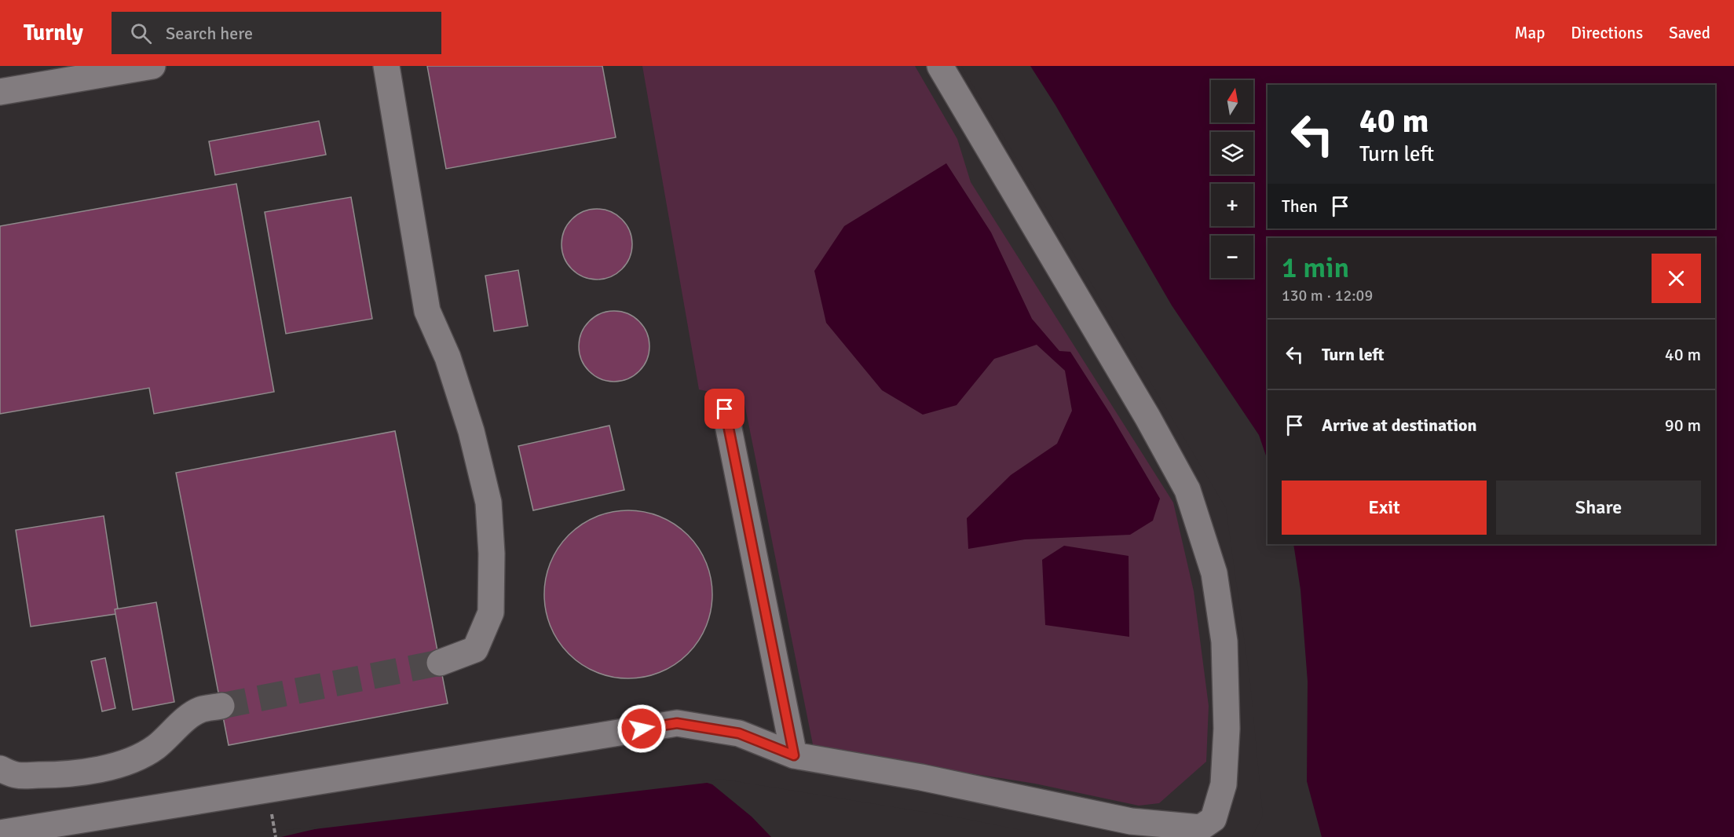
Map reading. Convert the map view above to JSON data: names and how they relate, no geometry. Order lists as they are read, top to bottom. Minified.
{"north":"top","page":{"header":"Turnly","search":"Search here","nav":["Map","Directions","Saved"],"map_buttons":["+","−"],"turn":["40 m","Turn left"],"then":"Then","heading":["1 min","130 m · 12:09"],"list":[{"name":"Turn left","value":"40 m"},{"name":"Arrive at destination","value":"90 m"}],"buttons":["Exit","Share"]}}
